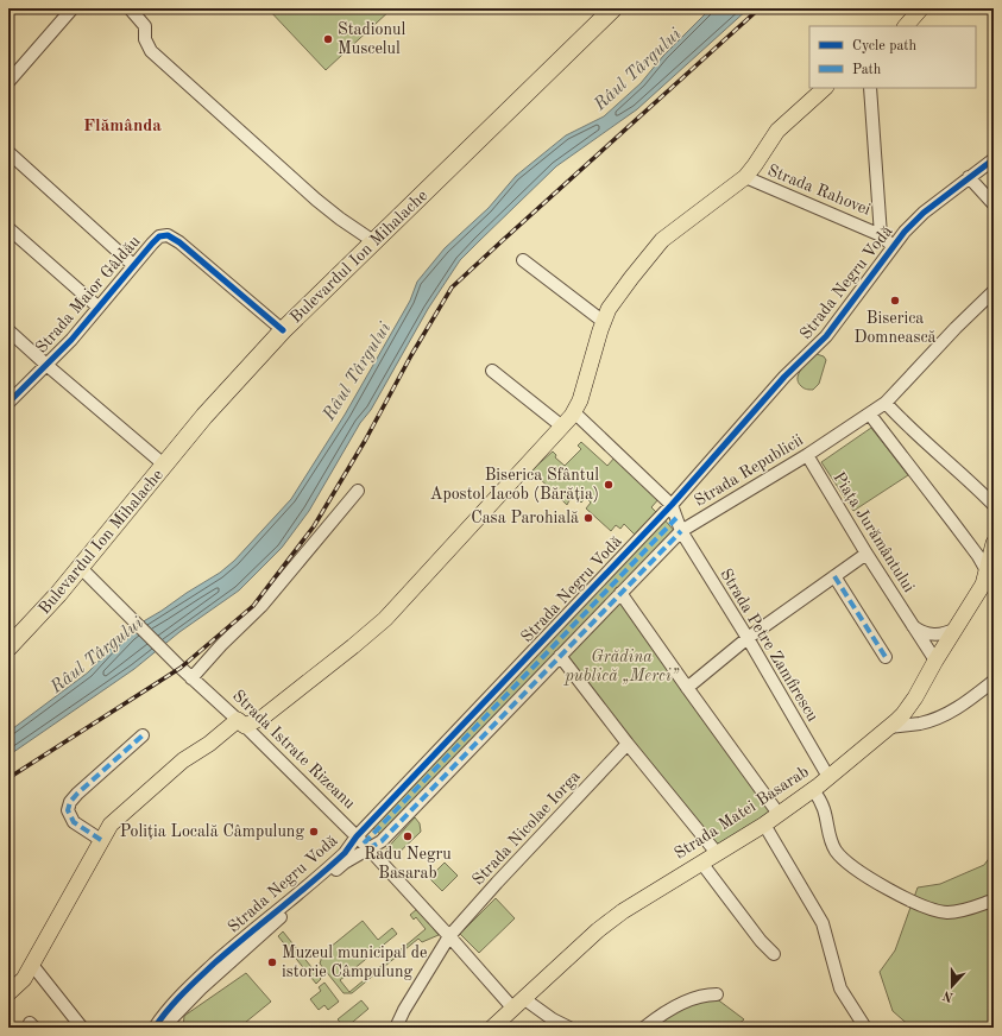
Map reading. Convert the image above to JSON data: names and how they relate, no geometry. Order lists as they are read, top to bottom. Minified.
{"streets":{"highway":["Bulevardul Ion Mihalache"],"main road":["Strada Matei Basarab"],"street":["Strada Rahovei","Strada Negru Vodă","Strada Maior Gâldău","Strada Republicii","Piața Jurământului","Strada Petre Zamfirescu","Strada Istrate Rizeanu","Strada Nicolae Iorga"]},"crossings":[["Strada Rahovei","Strada Negru Vodă"],["Bulevardul Ion Mihalache","Strada Maior Gâldău"],["Bulevardul Ion Mihalache","Strada Istrate Rizeanu"],["Strada Negru Vodă","Strada Republicii"],["Strada Negru Vodă","Strada Petre Zamfirescu"],["Strada Negru Vodă","Strada Istrate Rizeanu"],["Strada Republicii","Piața Jurământului"],["Strada Republicii","Strada Petre Zamfirescu"],["Strada Republicii","Strada Istrate Rizeanu"],["Piața Jurământului","Strada Matei Basarab"],["Strada Petre Zamfirescu","Strada Matei Basarab"],["Strada Istrate Rizeanu","Strada Matei Basarab"],["Strada Istrate Rizeanu","Strada Nicolae Iorga"]],"districts":["Flămânda"],"water":["Râul Târgului"],"parks":["Grădina publică „Merci”"],"places":["Stadionul Muscelul","Biserica Domnească","Biserica Sfântul Apostol Iacob (Bărăția)","Casa Parohială","Poliția Locală Câmpulung","Radu Negru Basarab","Muzeul municipal de istorie Câmpulung"],"legend":["Cycle path","Path"],"north":"bottom"}
